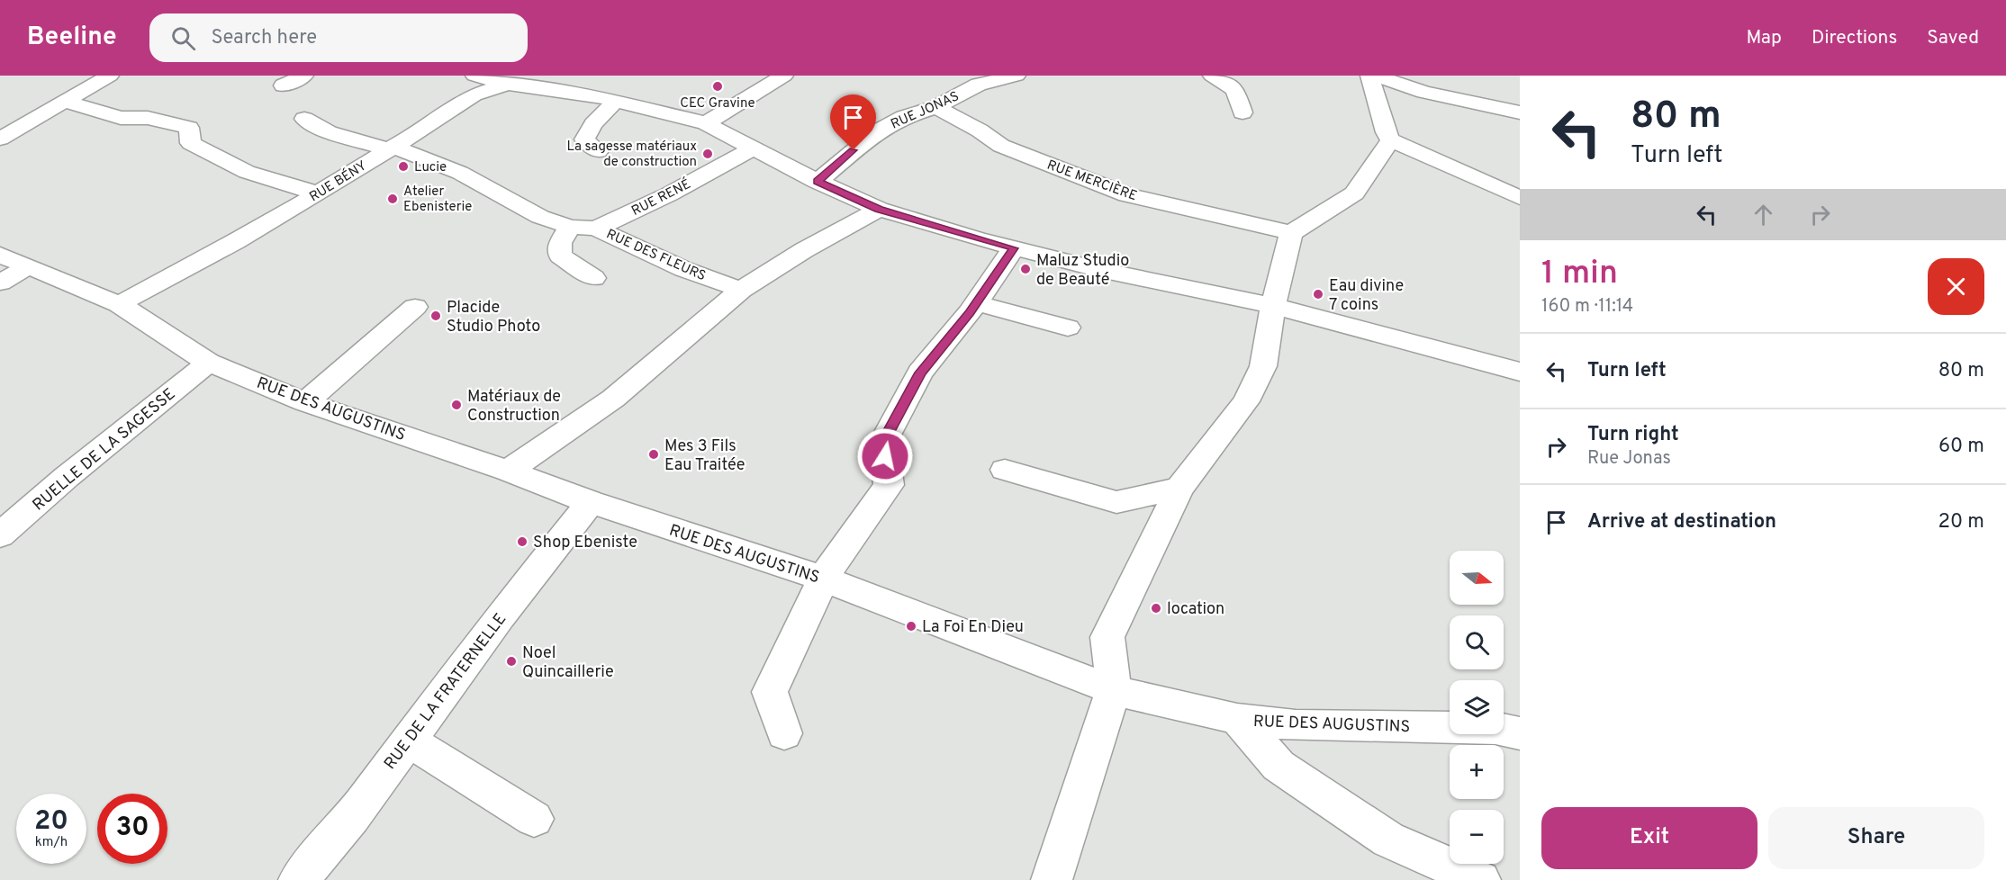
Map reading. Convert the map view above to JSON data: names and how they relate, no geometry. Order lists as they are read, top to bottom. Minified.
{"streets":{"street":["RUE JONAS","RUE MERCIÈRE","RUE BÉNY","RUE RENÉ","RUE DES FLEURS","RUE DES AUGUSTINS","RUELLE DE LA SAGESSE","RUE DE LA FRATERNELLE"]},"crossings":[["RUE JONAS","RUE MERCIÈRE"],["RUE BÉNY","RUE DES FLEURS"],["RUE BÉNY","RUE DES AUGUSTINS"],["RUE RENÉ","RUE DES FLEURS"],["RUE DES AUGUSTINS","RUELLE DE LA SAGESSE"],["RUE DES AUGUSTINS","RUE DE LA FRATERNELLE"]],"places":["CEC Gravine","La sagesse matériaux de construction","Lucie","Atelier Ebenisterie","Maluz Studio de Beauté","Eau divine 7 coins","Placide Studio Photo","Matériaux de Construction","Mes 3 Fils Eau Traitée","Shop Ebeniste","location","La Foi En Dieu","Noel Quincaillerie"],"north":"right","page":{"header":"Beeline","search":"Search here","nav":["Map","Directions","Saved"],"turn":["80 m","Turn left"],"heading":["1 min","160 m · 11:14"],"list":[{"name":"Turn left","value":"80 m"},{"name":"Turn right","note":"Rue Jonas","value":"60 m"},{"name":"Arrive at destination","value":"20 m"}],"map_buttons":["+","−"],"speed":"20 km/h","limit":"30","buttons":["Exit","Share"]}}
